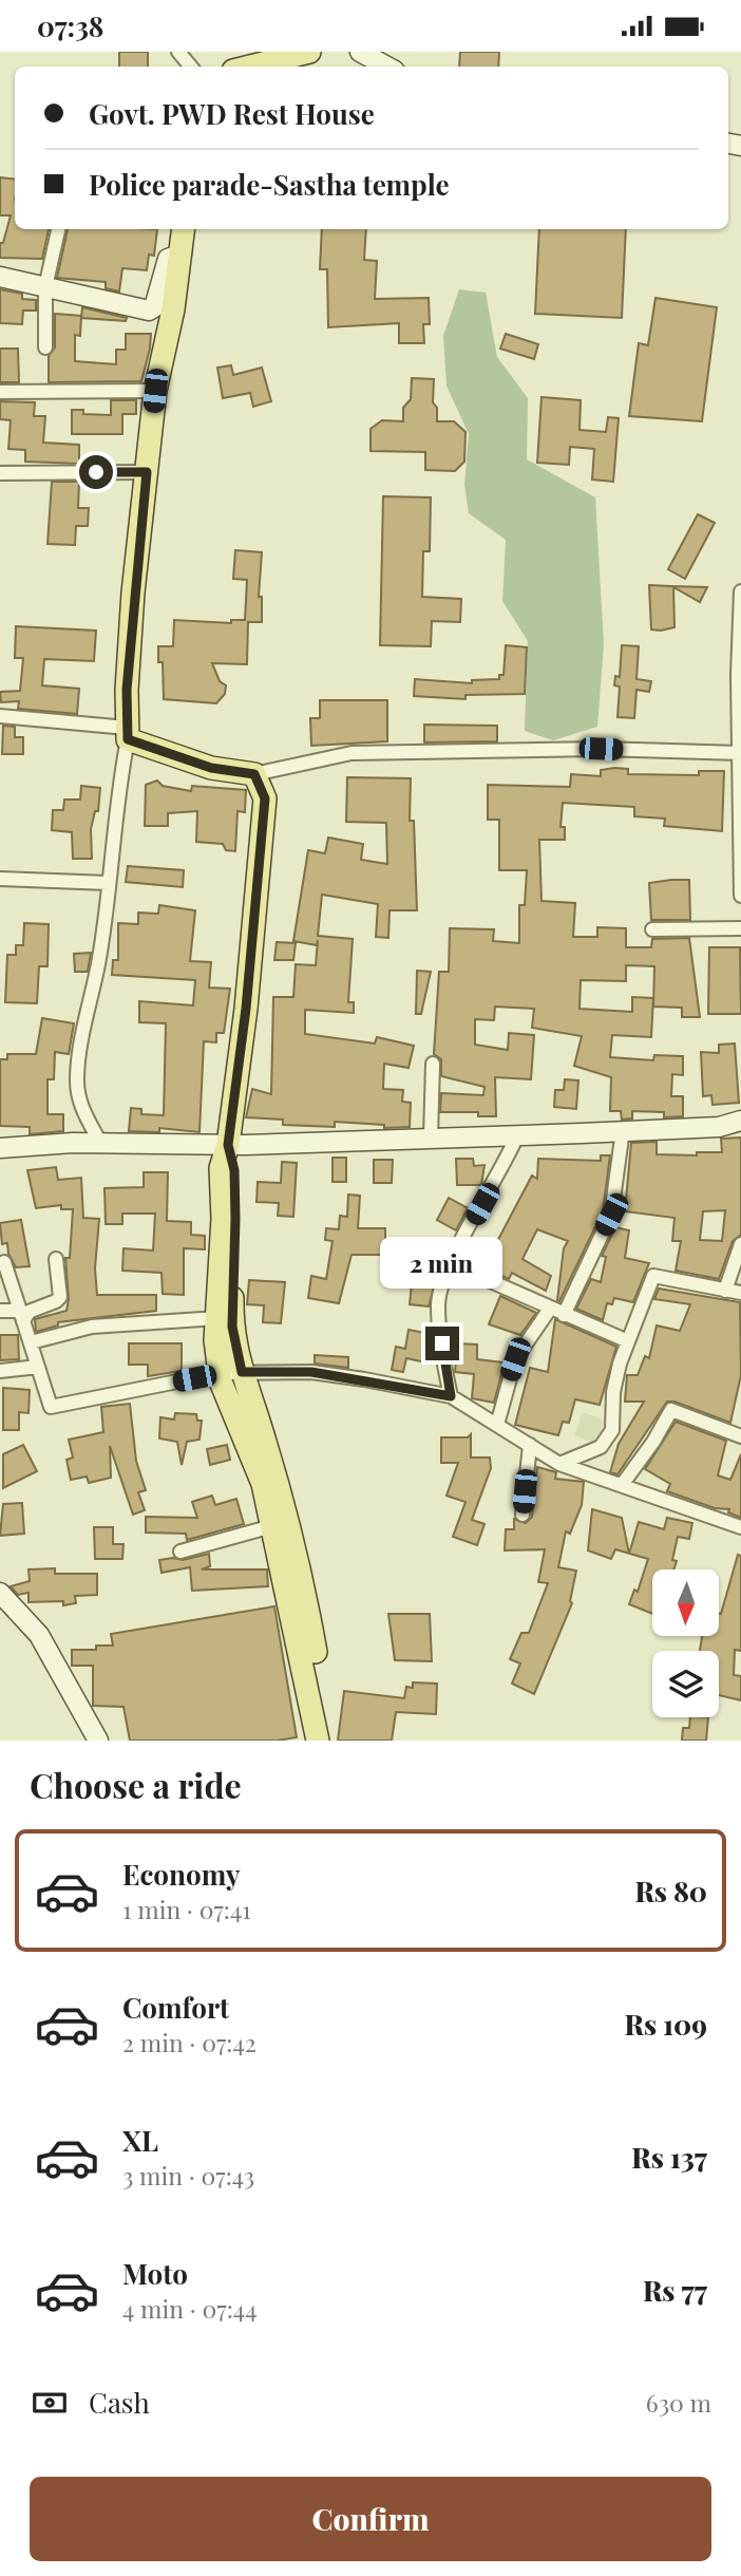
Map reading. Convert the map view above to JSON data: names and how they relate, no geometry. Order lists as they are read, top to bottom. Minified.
{"north":"bottom","page":{"status":"07:38","banner":["Govt. PWD Rest House","Police parade-Sastha temple"],"bubble":"2 min","heading":"Choose a ride","list":[{"name":"Economy","note":"1 min · 07:41","value":"Rs 80"},{"name":"Comfort","note":"2 min · 07:42","value":"Rs 109"},{"name":"XL","note":"3 min · 07:43","value":"Rs 137"},{"name":"Moto","note":"4 min · 07:44","value":"Rs 77"}],"pay":["Cash","630 m"],"buttons":"Confirm"}}
